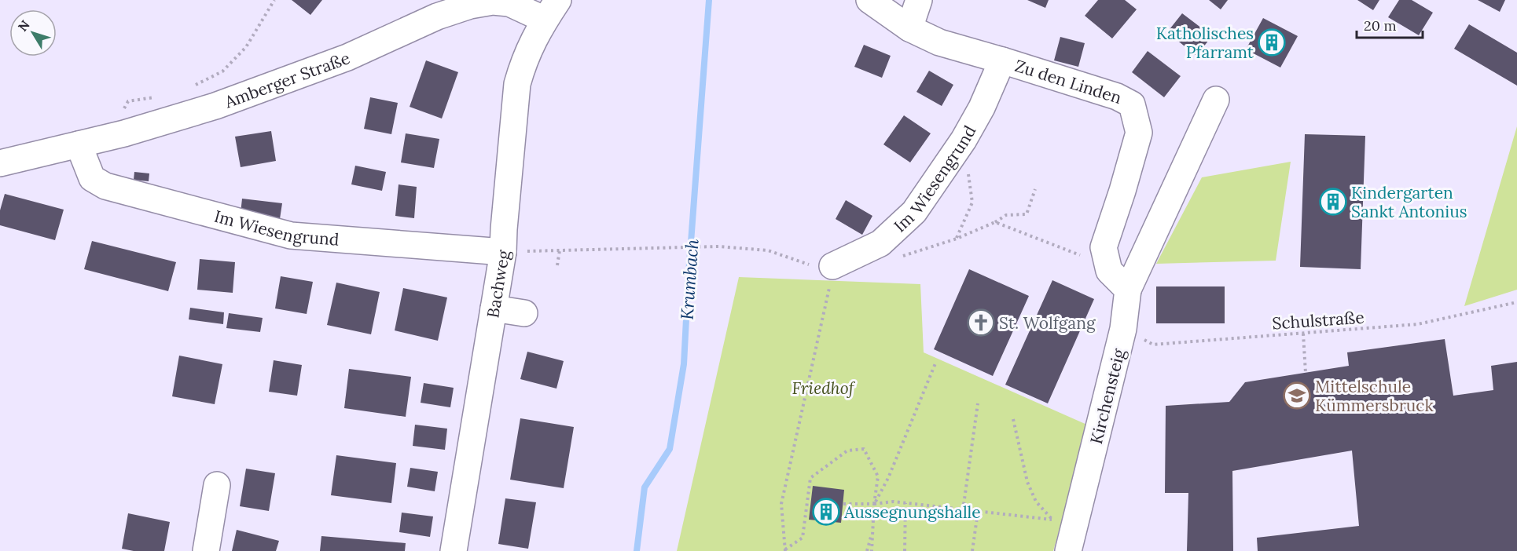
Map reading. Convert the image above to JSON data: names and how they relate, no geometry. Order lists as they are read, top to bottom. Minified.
{"streets":{"street":["Amberger Straße","Zu den Linden","Im Wiesengrund","Bachweg","Kirchensteig"],"path":["Schulstraße"]},"crossings":[["Amberger Straße","Im Wiesengrund"],["Amberger Straße","Bachweg"],["Zu den Linden","Im Wiesengrund"],["Im Wiesengrund","Bachweg"],["Schulstraße","Kirchensteig"]],"water":["Krumbach"],"parks":["Friedhof"],"places":{"building":["Katholisches Pfarramt","Kindergarten Sankt Antonius","Aussegnungshalle"],"church":["St. Wolfgang"],"school or university":["Mittelschule Kümmersbruck"]},"scale_bar":"20 m","north":"top left"}
